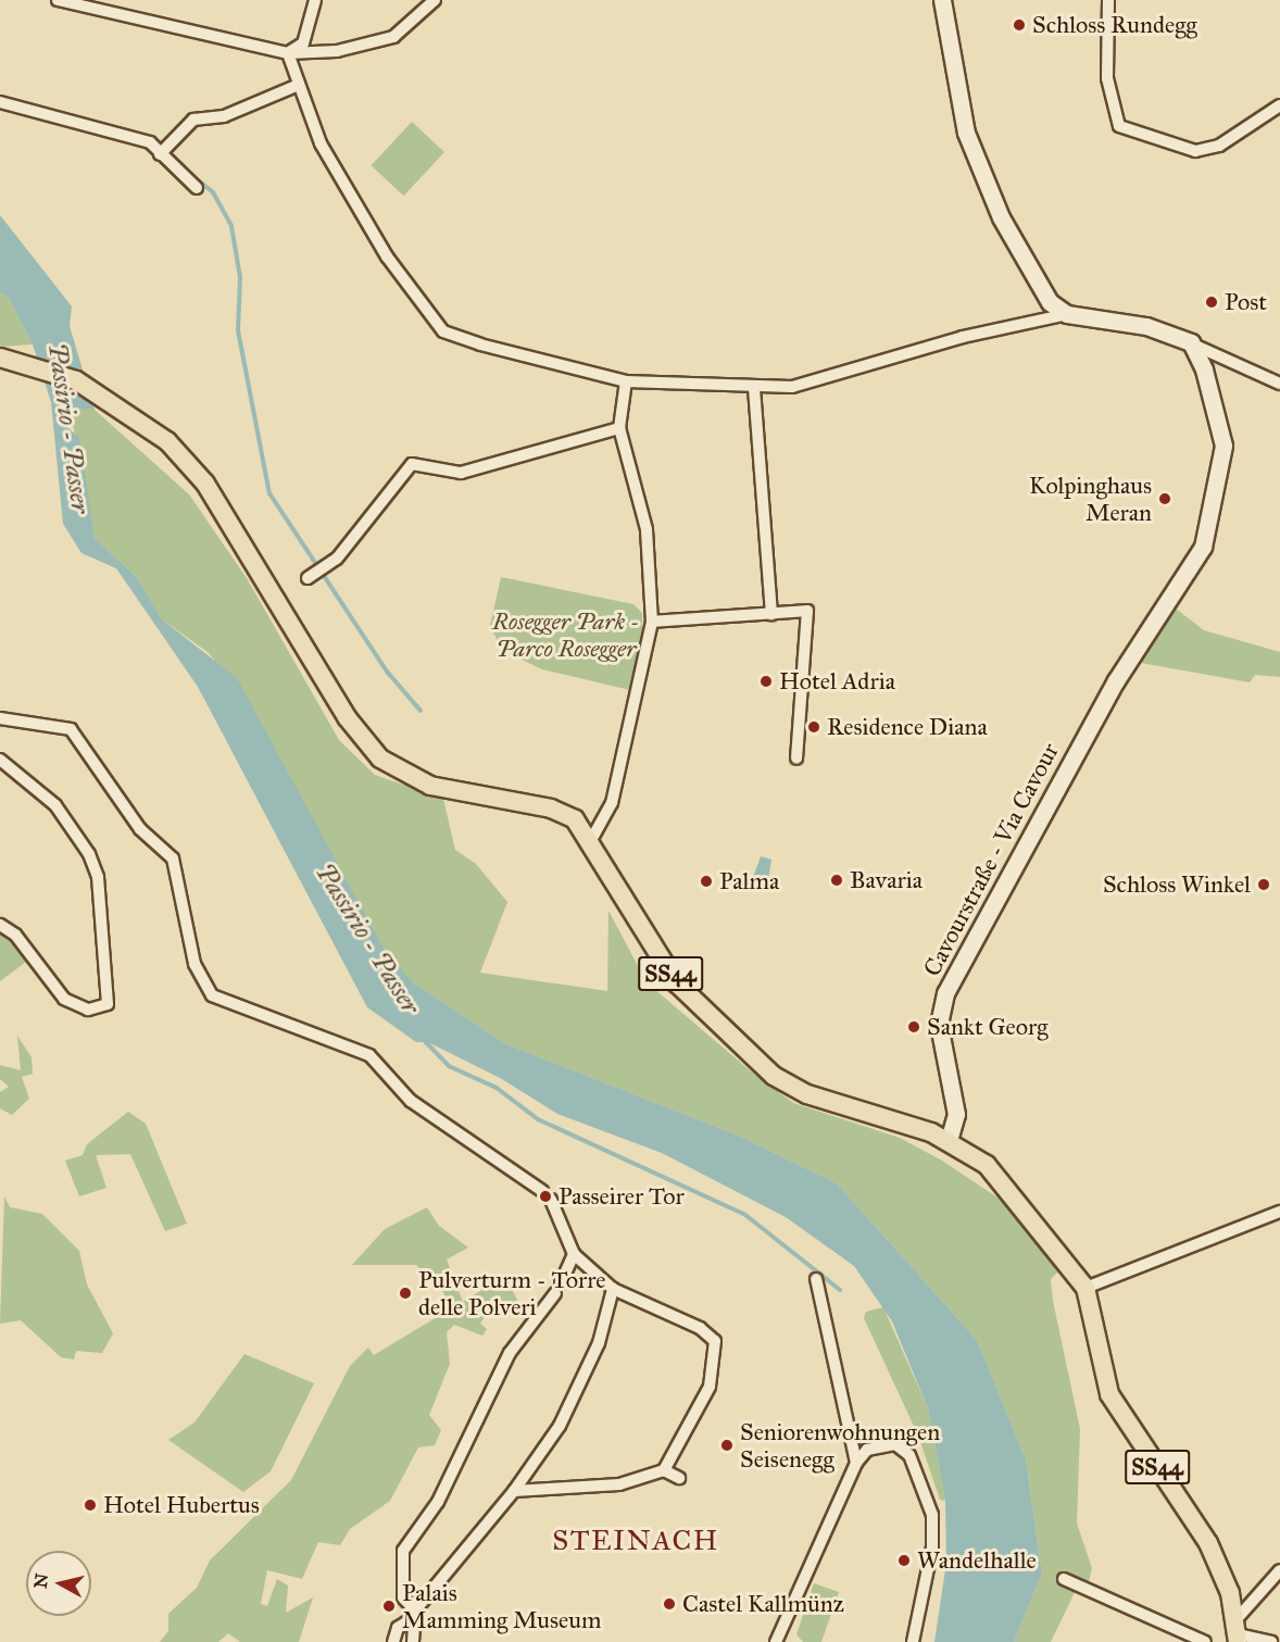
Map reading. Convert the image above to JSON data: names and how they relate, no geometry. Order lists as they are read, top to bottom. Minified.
{"streets":{"main road":["SS44"],"street":["Cavourstraße - Via Cavour"]},"crossings":[["Cavourstraße - Via Cavour","SS44"]],"districts":["STEINACH"],"water":["Passirio - Passer"],"parks":["Rosegger Park - Parco Rosegger"],"places":["Schloss Rundegg","Post","Kolpinghaus Meran","Hotel Adria","Residence Diana","Bavaria","Palma","Schloss Winkel","Sankt Georg","Passeirer Tor","Pulverturm - Torre delle Polveri","Seniorenwohnungen Seisenegg","Hotel Hubertus","Wandelhalle","Castel Kallmünz","Palais Mamming Museum"],"north":"left"}
